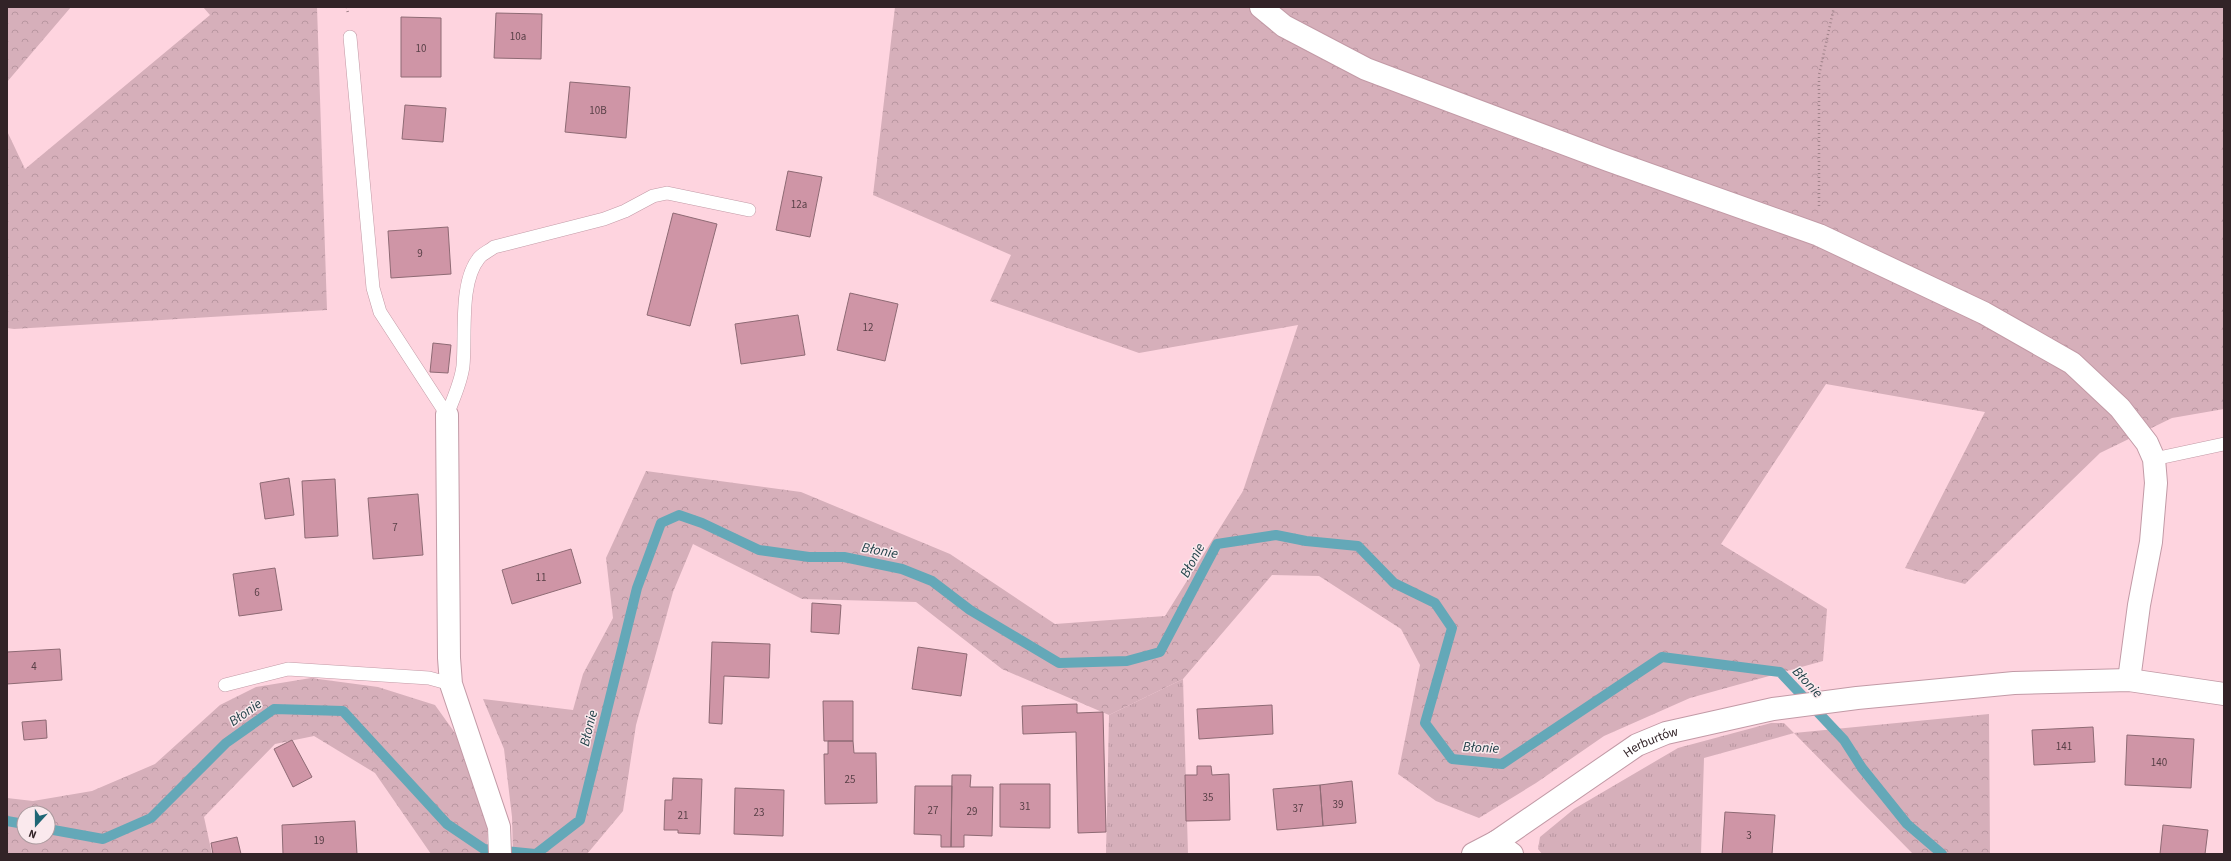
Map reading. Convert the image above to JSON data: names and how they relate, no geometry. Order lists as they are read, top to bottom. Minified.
{"streets":{"street":["Herburtów"]},"water":["Błonie"],"house_numbers":["10a","10","10B","12a","9","12","7","11","6","4","141","140","25","35","39","31","37","27","29","23","21","3","19"],"north":"bottom"}
